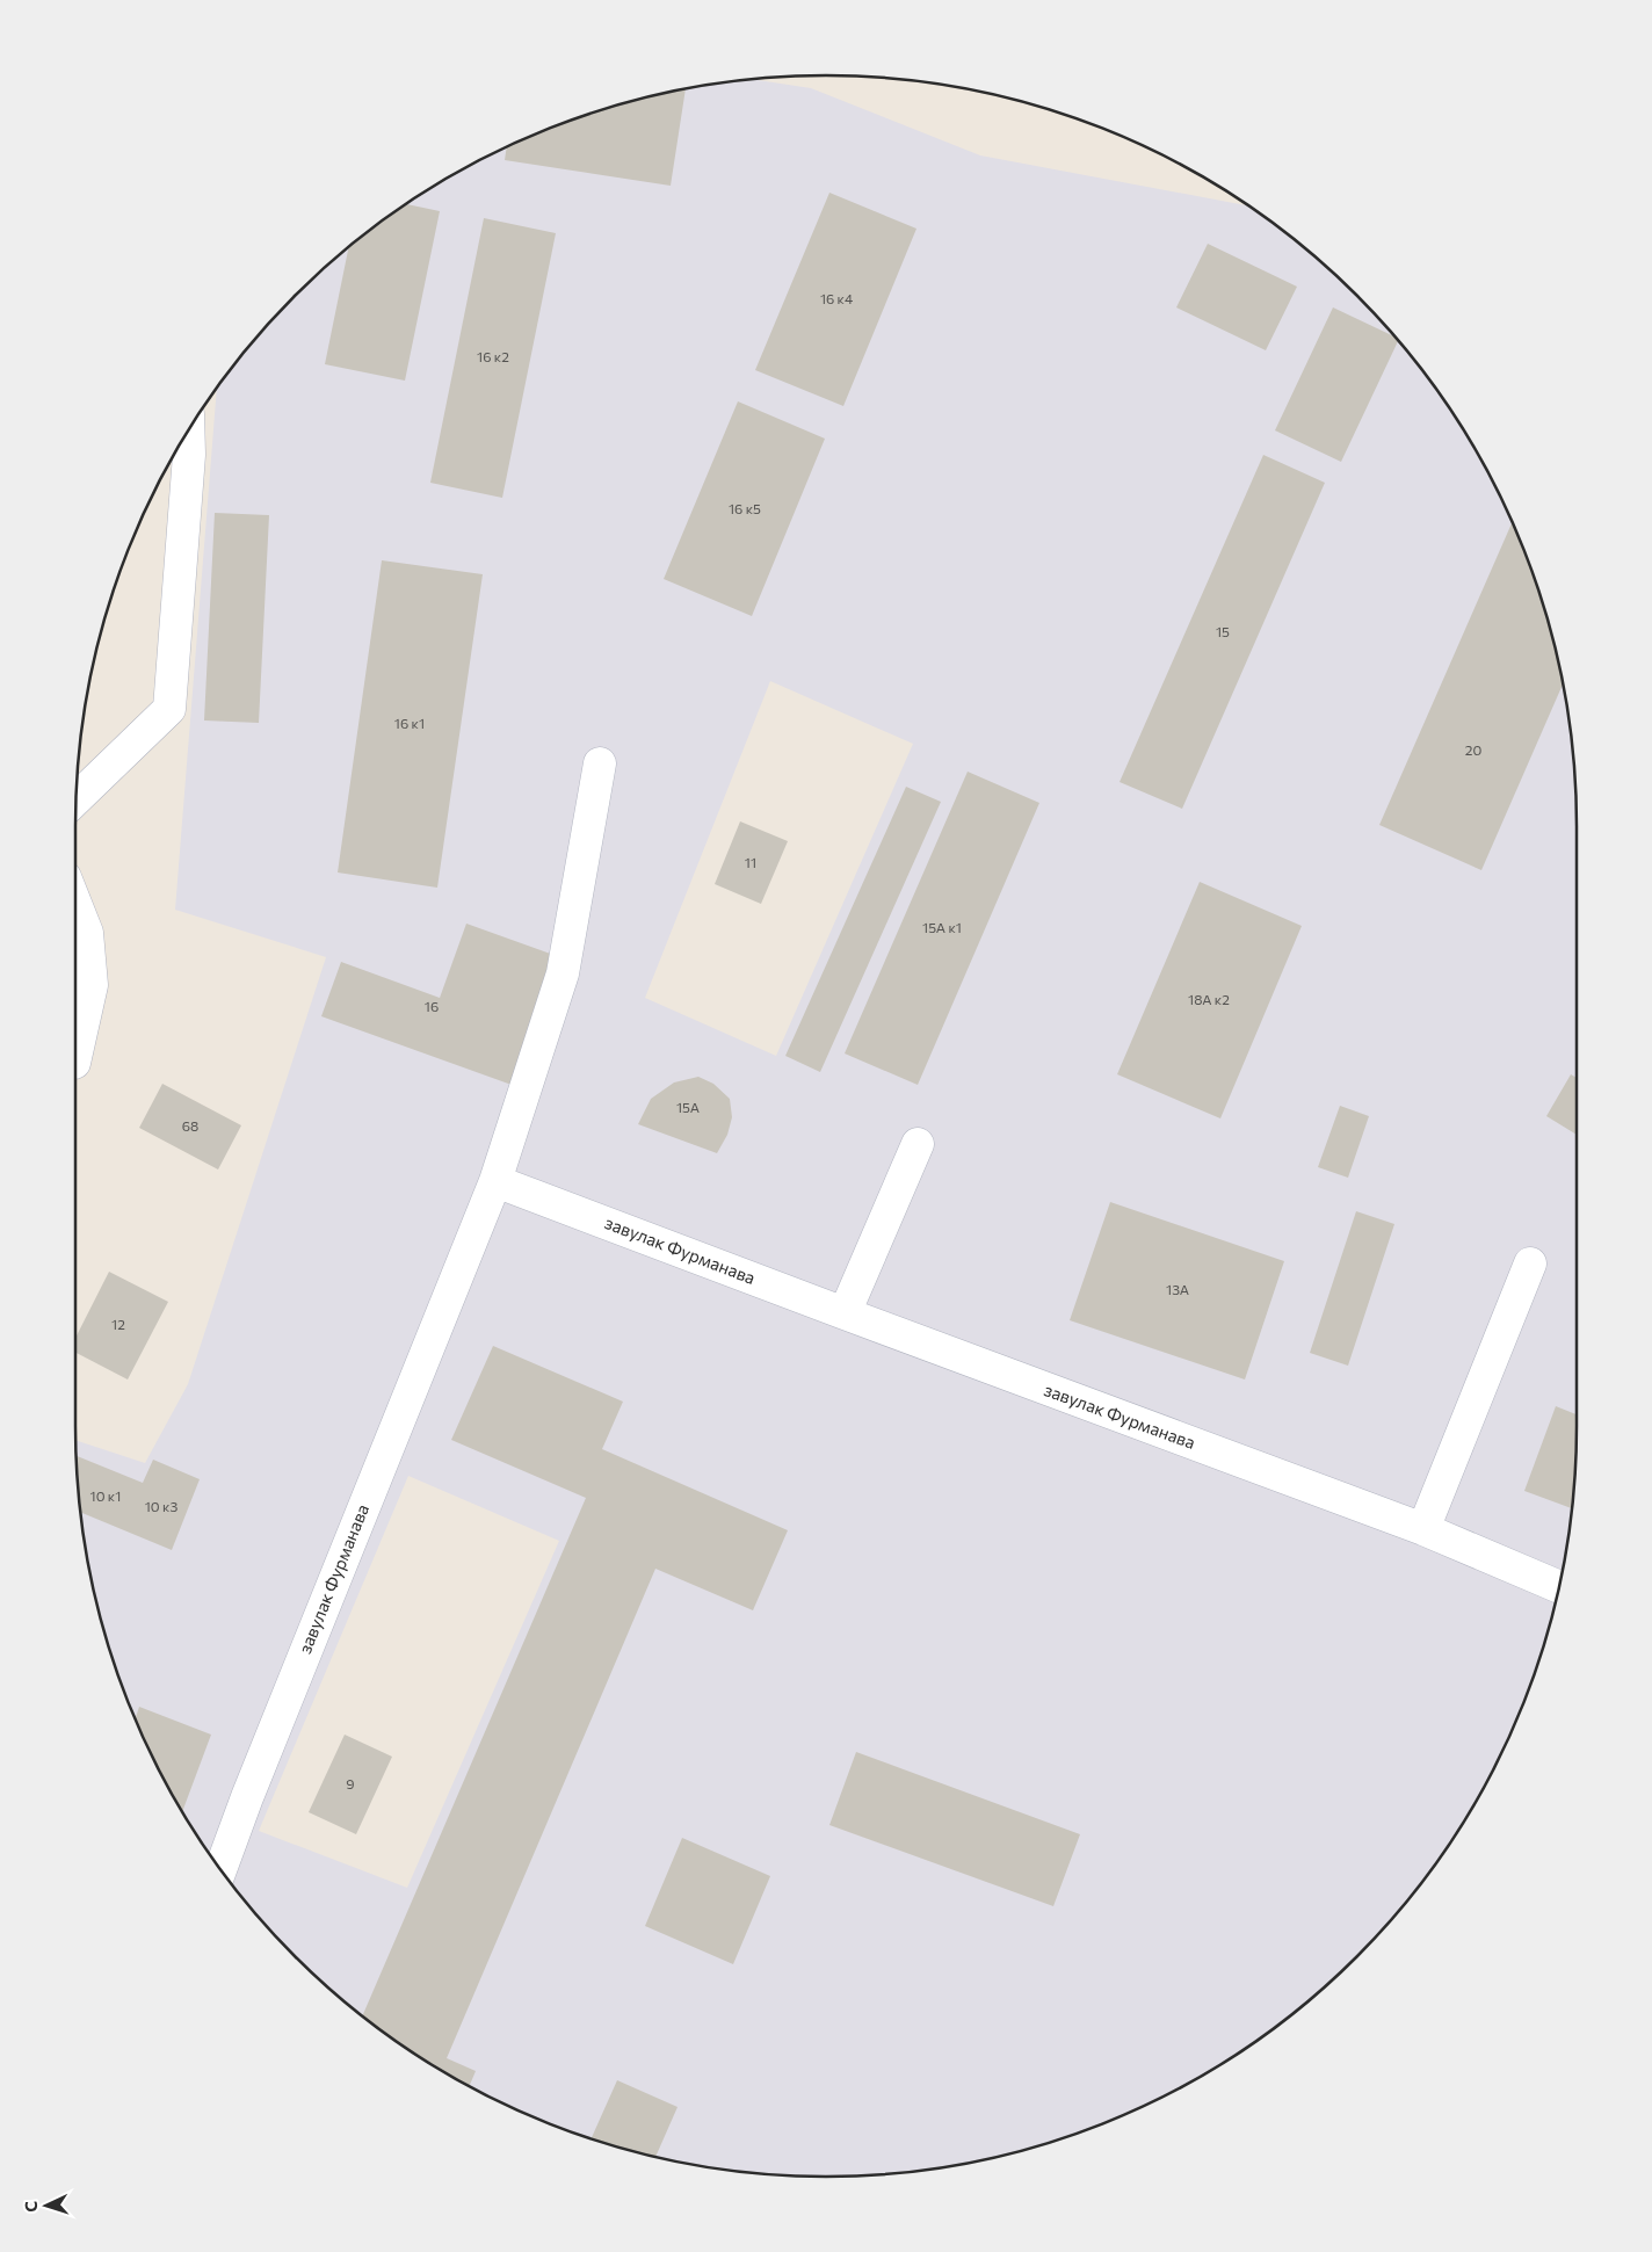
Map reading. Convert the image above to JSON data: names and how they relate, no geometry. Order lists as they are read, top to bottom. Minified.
{"streets":{"street":["завулак Фурманава"]},"house_numbers":["16 к4","16 к2","16 к5","15","16 к1","20","11","15А к1","18А к2","16","15А","68","13А","12","10 к1","10 к3","9"],"north":"left"}
